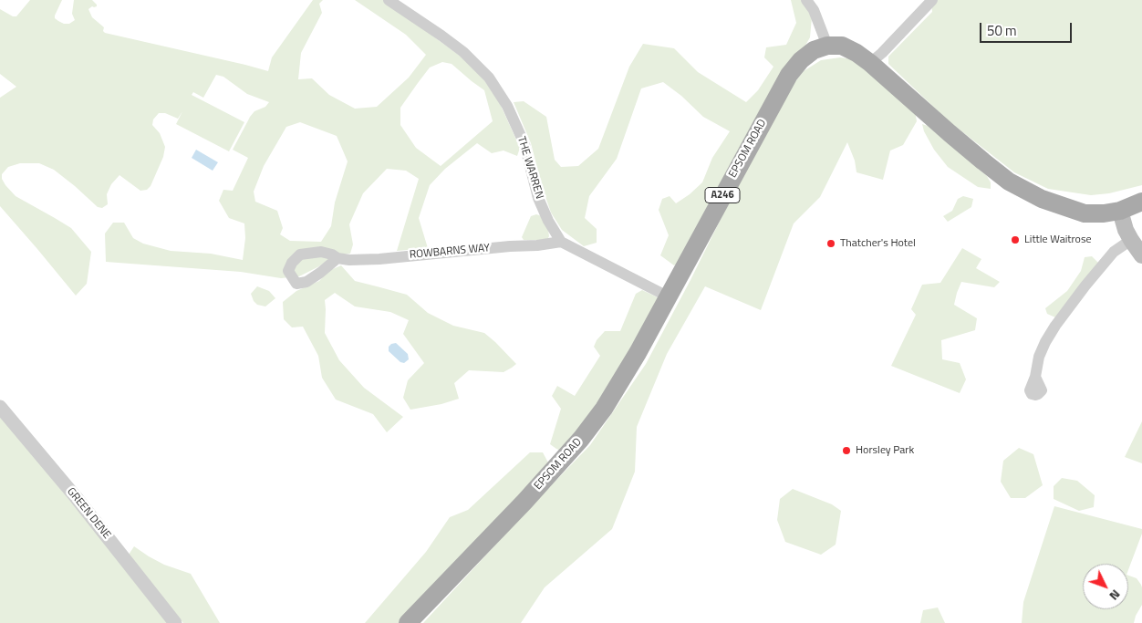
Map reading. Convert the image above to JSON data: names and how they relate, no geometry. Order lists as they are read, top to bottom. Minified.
{"streets":{"main road":["EPSOM ROAD","A246"],"street":["THE WARREN","ROWBARNS WAY","GREEN DENE"]},"crossings":[["THE WARREN","ROWBARNS WAY"]],"places":["Little Waitrose","Thatcher's Hotel","Horsley Park"],"scale_bar":"50 m","north":"bottom right"}
